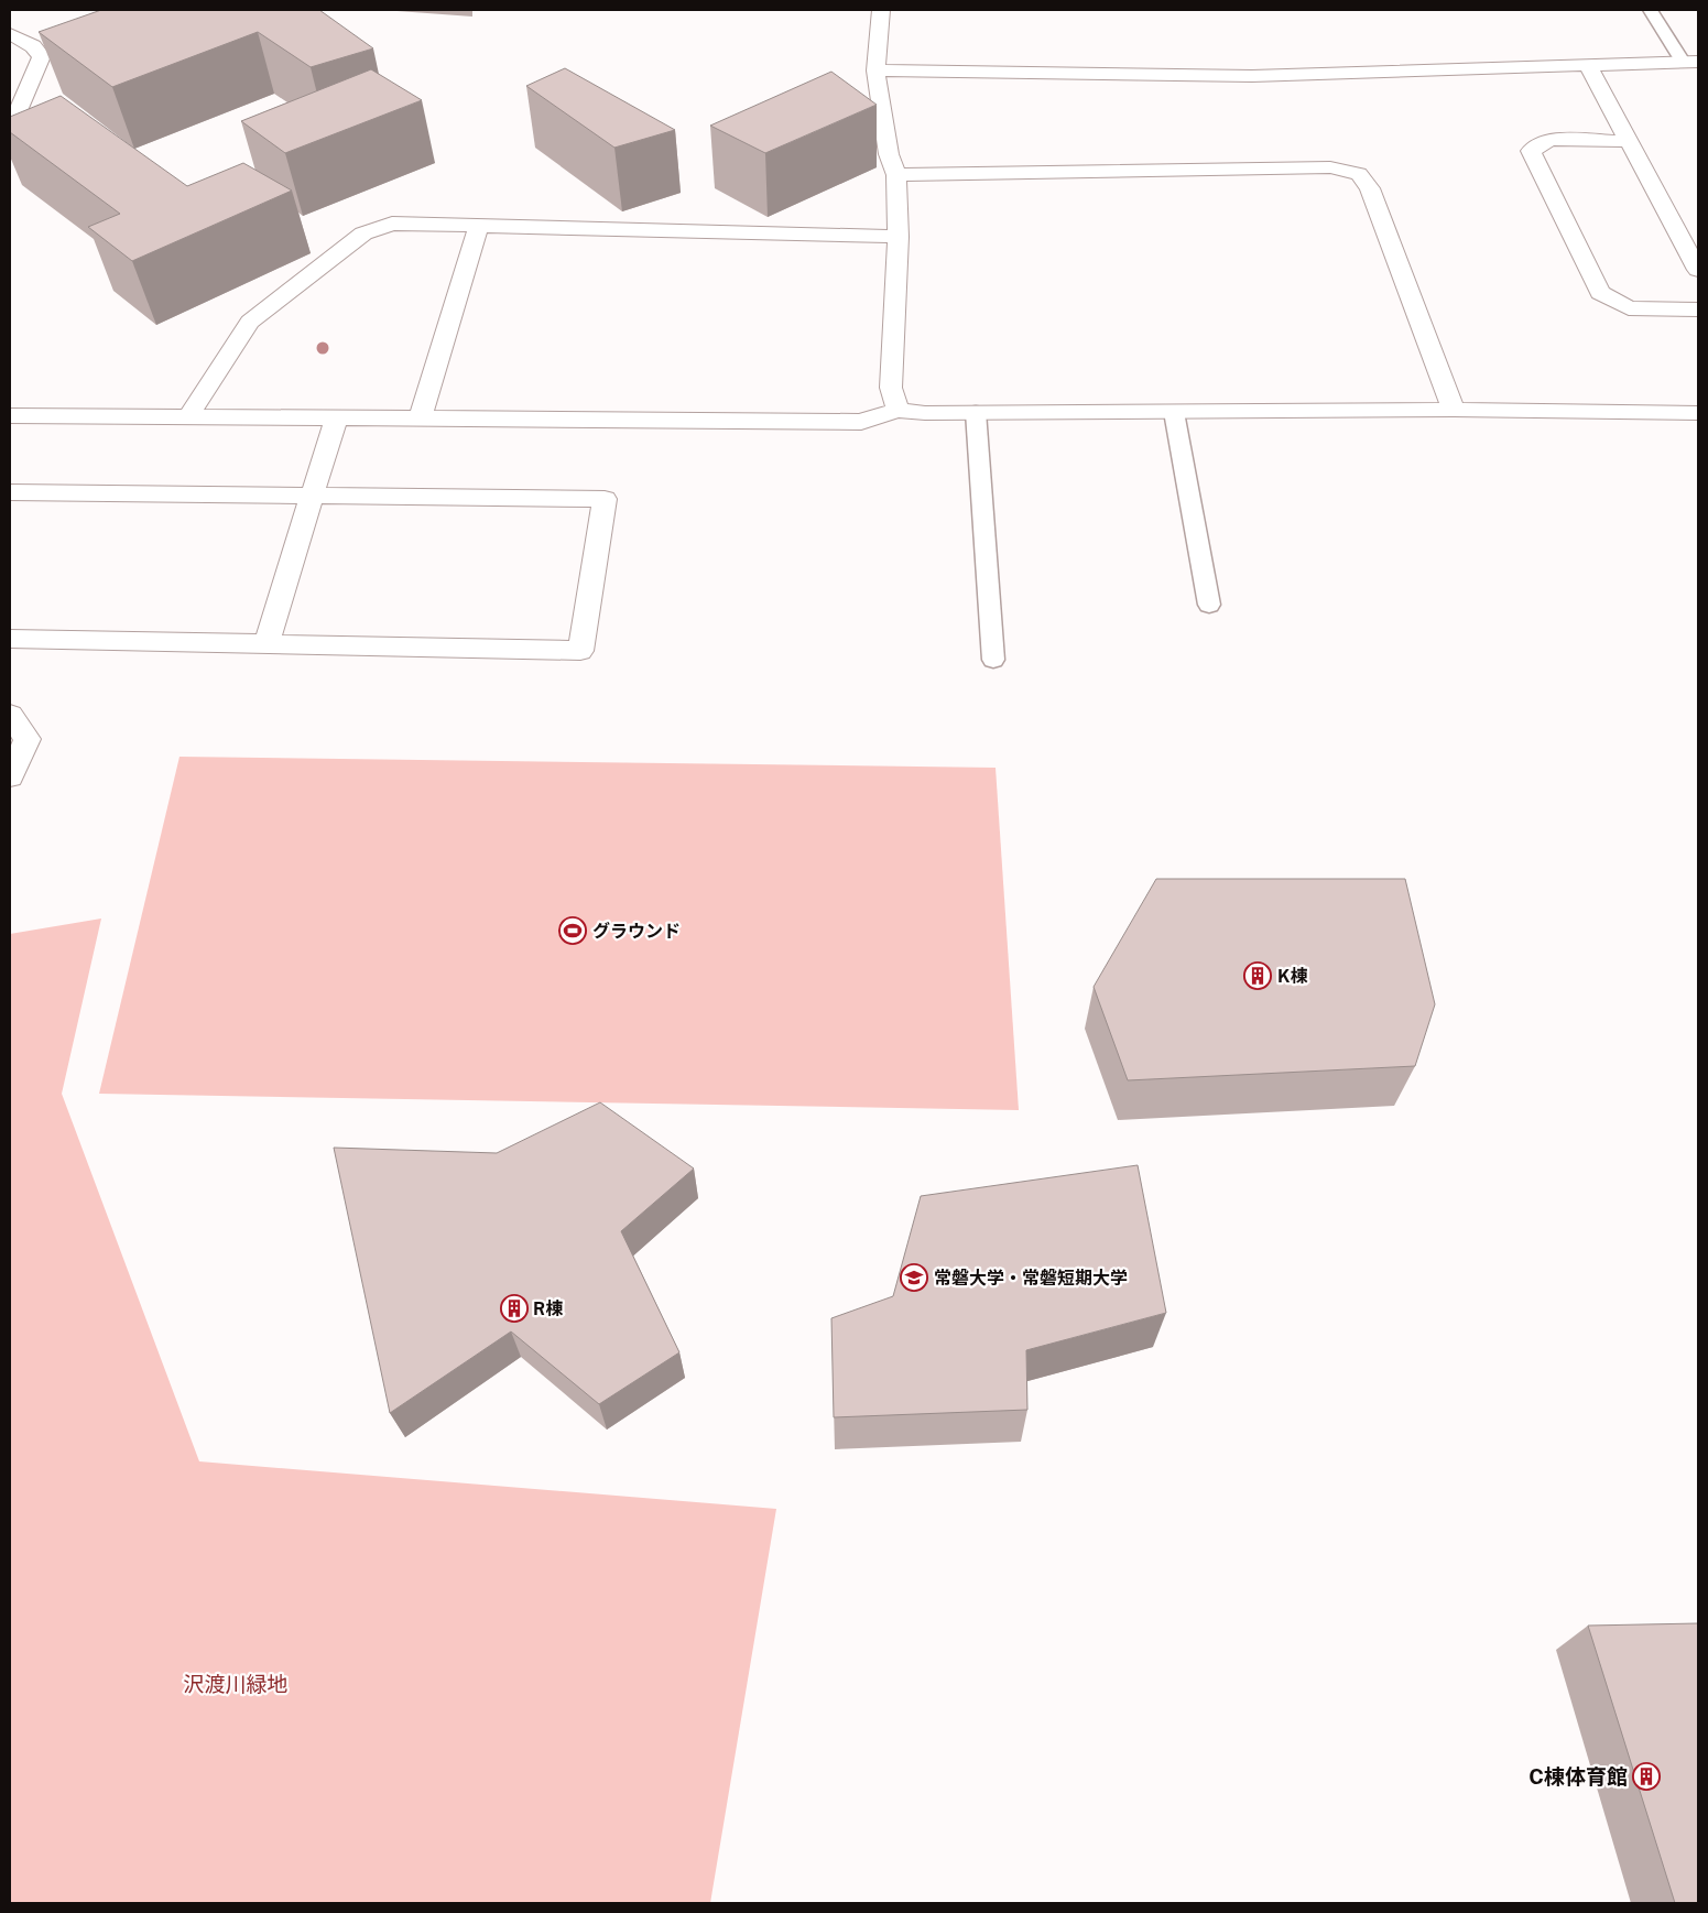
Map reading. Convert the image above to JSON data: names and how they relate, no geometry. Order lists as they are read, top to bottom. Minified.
{"parks":["沢渡川緑地"],"places":{"sports":["グラウンド"],"building":["K棟","R棟","C棟体育館"],"school or university":["常磐大学・常磐短期大学"]}}
